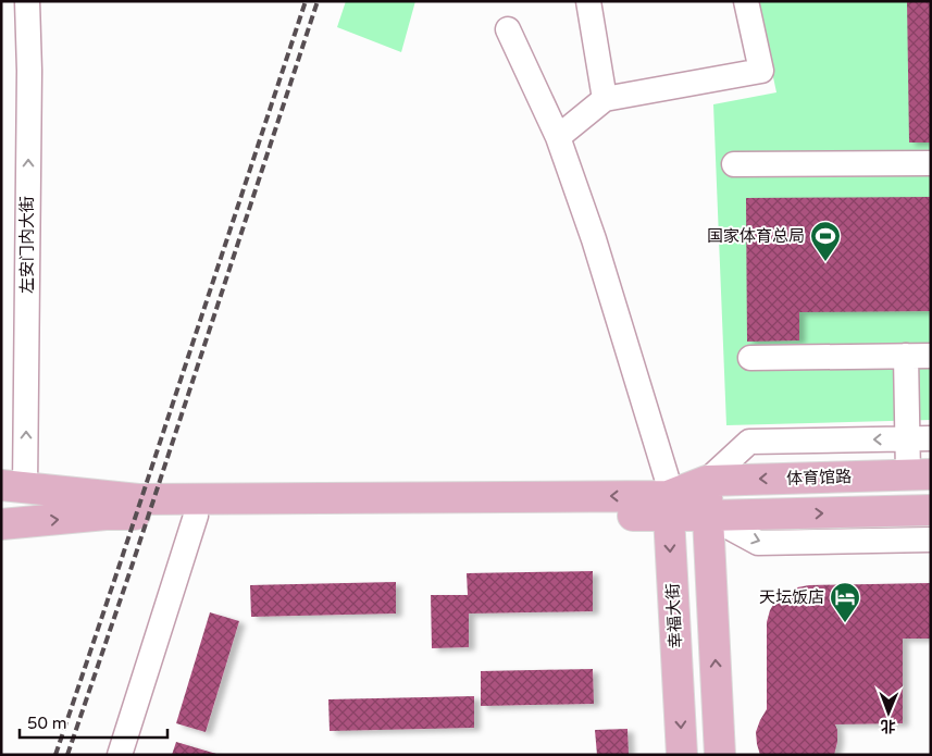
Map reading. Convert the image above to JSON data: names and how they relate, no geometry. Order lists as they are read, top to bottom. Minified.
{"streets":{"main road":["体育馆路","幸福大街"],"street":["左安门内大街"]},"crossings":[["体育馆路","幸福大街"]],"one_way":["左安门内大街"],"places":{"sports":["国家体育总局"],"hotel":["天坛饭店"]},"scale_bar":"50 m","north":"bottom"}
